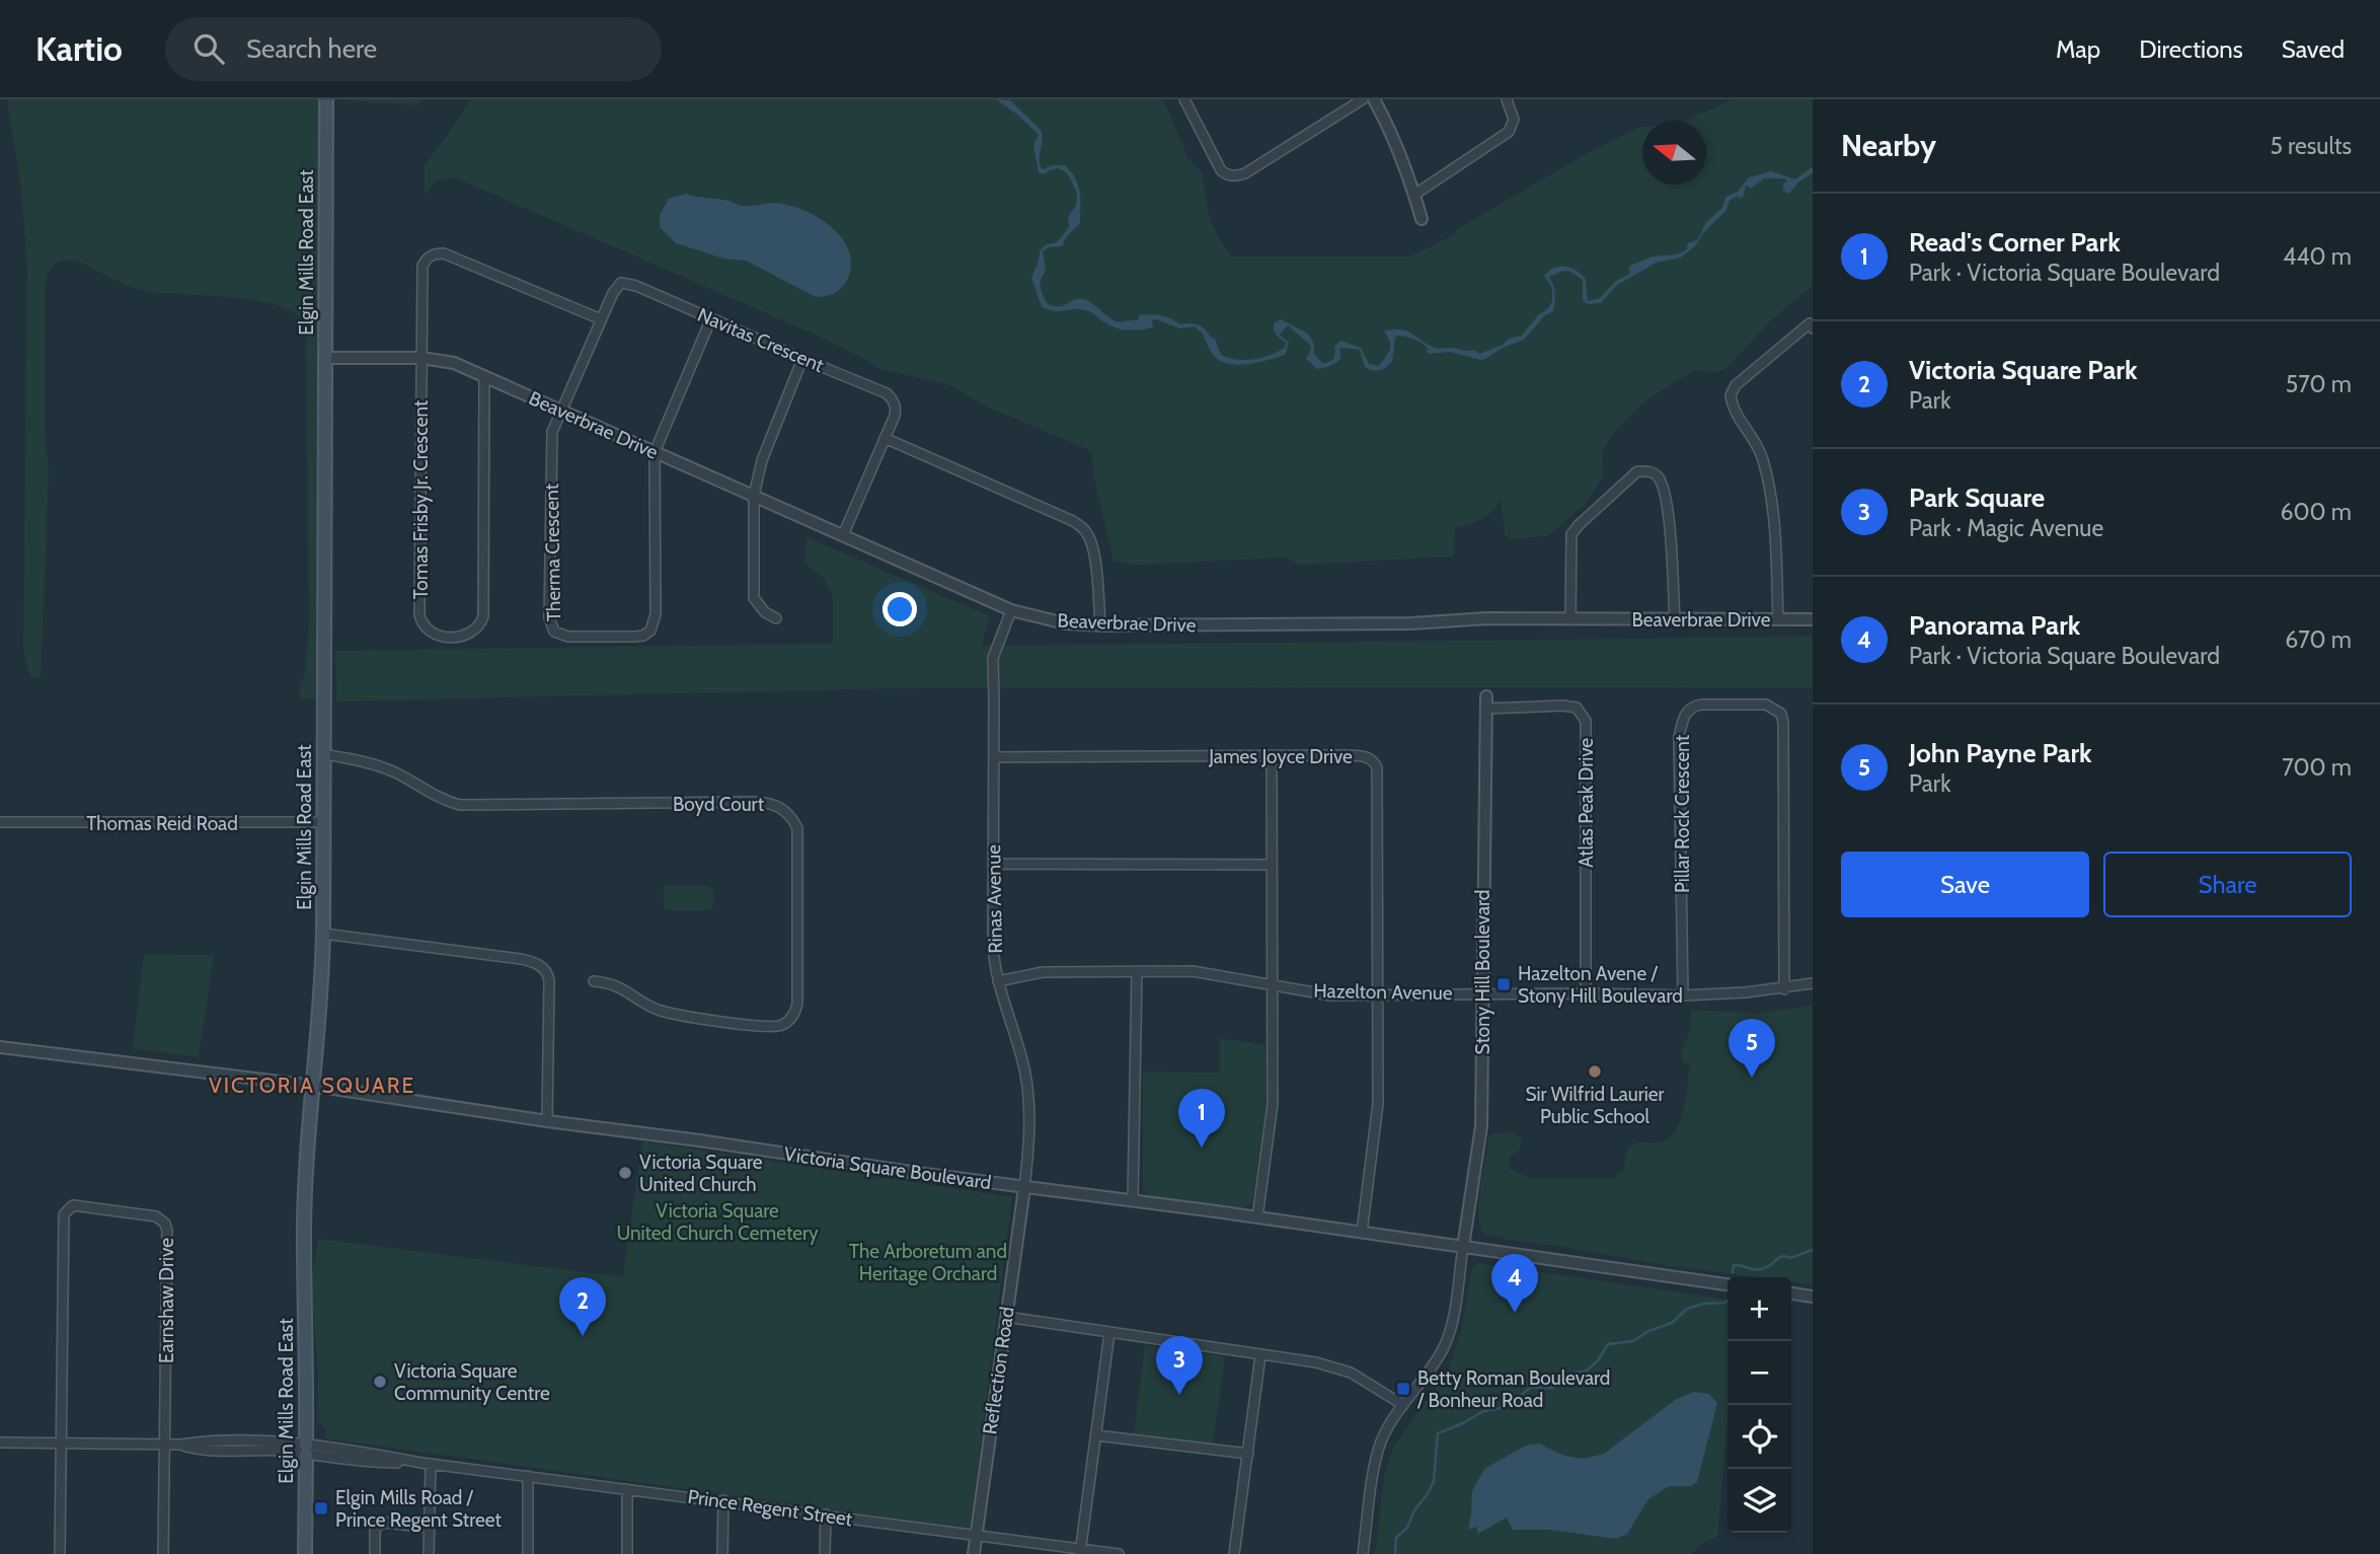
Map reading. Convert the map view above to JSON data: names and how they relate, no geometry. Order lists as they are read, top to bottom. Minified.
{"streets":{"main road":["Elgin Mills Road East"],"street":["Navitas Crescent","Beaverbrae Drive","Tomas Frisby Jr. Crescent","Therma Crescent","James Joyce Drive","Atlas Peak Drive","Boyd Court","Pillar Rock Crescent","Thomas Reid Road","Rinas Avenue","Stony Hill Boulevard","Hazelton Avenue","Victoria Square Boulevard","Earnshaw Drive","Reflection Road","Prince Regent Street"]},"crossings":[["Elgin Mills Road East","Beaverbrae Drive"],["Elgin Mills Road East","Boyd Court"],["Elgin Mills Road East","Thomas Reid Road"],["Elgin Mills Road East","Victoria Square Boulevard"],["Elgin Mills Road East","Prince Regent Street"],["Navitas Crescent","Beaverbrae Drive"],["Navitas Crescent","Therma Crescent"],["Beaverbrae Drive","Tomas Frisby Jr. Crescent"],["Beaverbrae Drive","Therma Crescent"],["Beaverbrae Drive","Rinas Avenue"],["James Joyce Drive","Rinas Avenue"],["James Joyce Drive","Hazelton Avenue"],["James Joyce Drive","Victoria Square Boulevard"],["Atlas Peak Drive","Stony Hill Boulevard"],["Atlas Peak Drive","Hazelton Avenue"],["Pillar Rock Crescent","Hazelton Avenue"],["Rinas Avenue","Hazelton Avenue"],["Rinas Avenue","Victoria Square Boulevard"],["Rinas Avenue","Reflection Road"],["Stony Hill Boulevard","Hazelton Avenue"],["Stony Hill Boulevard","Victoria Square Boulevard"],["Victoria Square Boulevard","Reflection Road"],["Earnshaw Drive","Prince Regent Street"],["Reflection Road","Prince Regent Street"]],"districts":["VICTORIA SQUARE"],"parks":["Victoria Square United Church Cemetery","The Arboretum and Heritage Orchard"],"places":{"transit":["Hazelton Avene / Stony Hill Boulevard","Betty Roman Boulevard / Bonheur Road","Elgin Mills Road / Prince Regent Street"],"other":["Sir Wilfrid Laurier Public School","Victoria Square United Church","Victoria Square Community Centre"]},"north":"left","page":{"header":"Kartio","search":"Search here","nav":["Map","Directions","Saved"],"heading":["Nearby","5 results"],"list":[{"mark":"1","name":"Read's Corner Park","note":"Park · Victoria Square Boulevard","value":"440 m"},{"mark":"2","name":"Victoria Square Park","note":"Park","value":"570 m"},{"mark":"3","name":"Park Square","note":"Park · Magic Avenue","value":"600 m"},{"mark":"4","name":"Panorama Park","note":"Park · Victoria Square Boulevard","value":"670 m"},{"mark":"5","name":"John Payne Park","note":"Park","value":"700 m"}],"buttons":["Save","Share"],"pins":["5","1","4","2","3"],"map_buttons":["+","−"]}}
